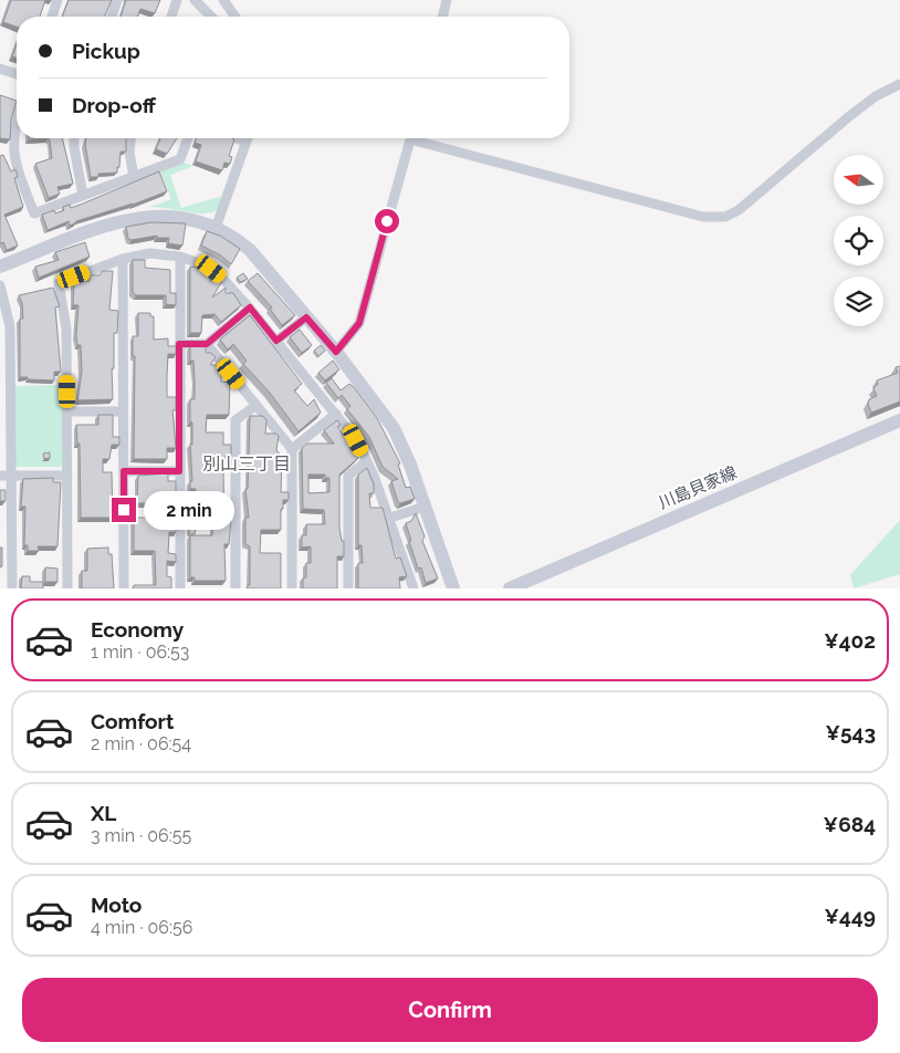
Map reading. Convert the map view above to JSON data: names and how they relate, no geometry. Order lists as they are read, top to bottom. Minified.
{"streets":{"street":["川島貝家線"]},"districts":["別山三丁目"],"north":"left","page":{"banner":["Pickup","Drop-off"],"bubble":"2 min","list":[{"name":"Economy","note":"1 min · 06:53","value":"¥402"},{"name":"Comfort","note":"2 min · 06:54","value":"¥543"},{"name":"XL","note":"3 min · 06:55","value":"¥684"},{"name":"Moto","note":"4 min · 06:56","value":"¥449"}],"buttons":"Confirm"}}
